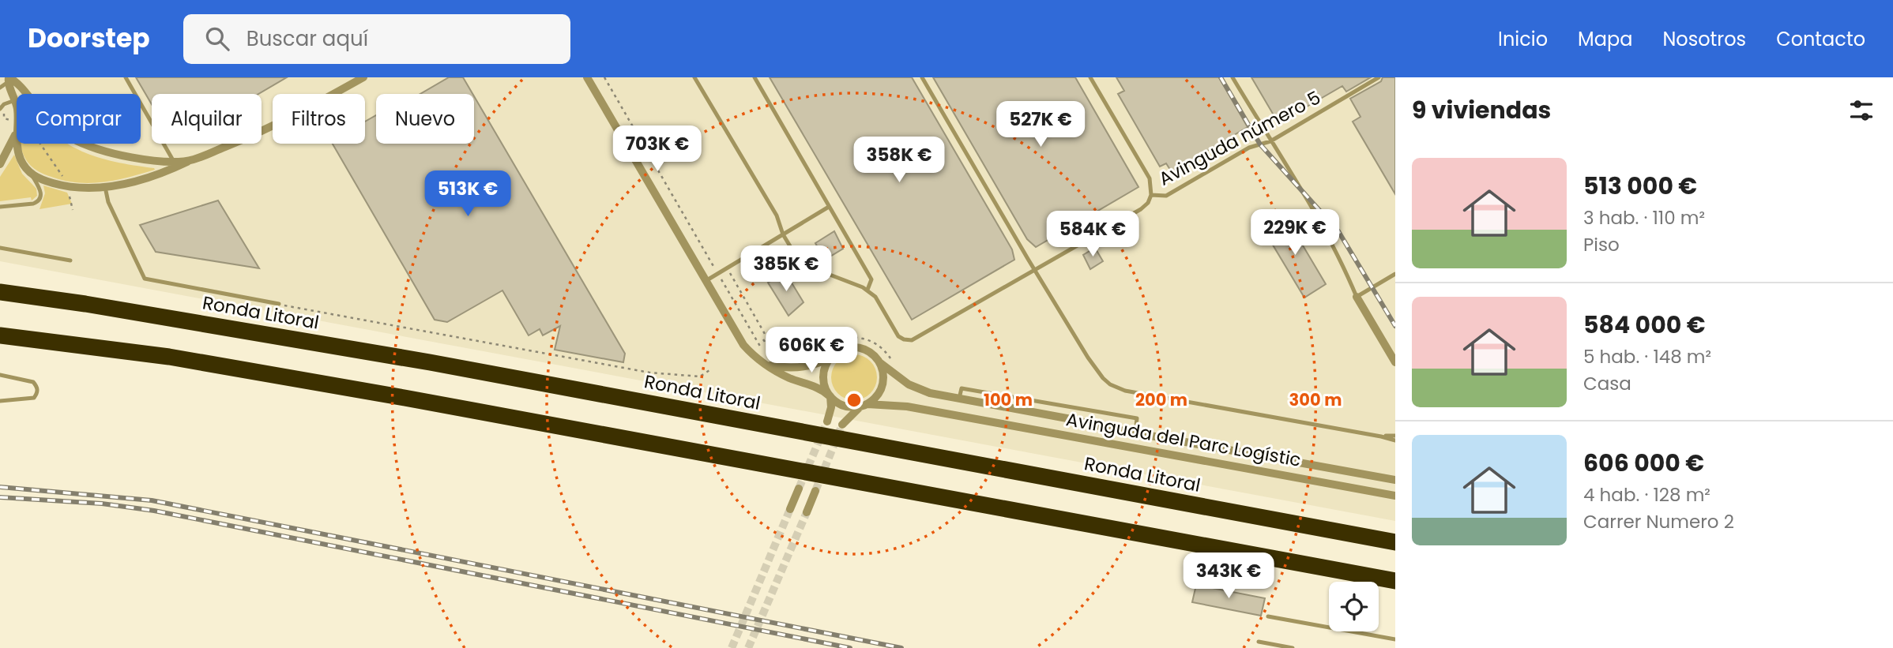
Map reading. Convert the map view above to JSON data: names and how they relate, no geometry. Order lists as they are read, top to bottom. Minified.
{"streets":{"highway":["Ronda Litoral"],"street":["Avinguda del Parc Logístic"],"lane":["Avinguda número 5"]},"page":{"header":"Doorstep","search":"Buscar aquí","nav":["Inicio","Mapa","Nosotros","Contacto"],"heading":"9 viviendas","chip":["Comprar","Alquilar","Filtros","Nuevo"],"price":["527K €","703K €","358K €","513K €","229K €","584K €","385K €","606K €","343K €"],"list":[{"name":"513 000 €","note":"3 hab. · 110 m² · Piso"},{"name":"584 000 €","note":"5 hab. · 148 m² · Casa"},{"name":"606 000 €","note":"4 hab. · 128 m² · Carrer Numero 2"}]},"rings":["100 m","200 m","300 m"]}
